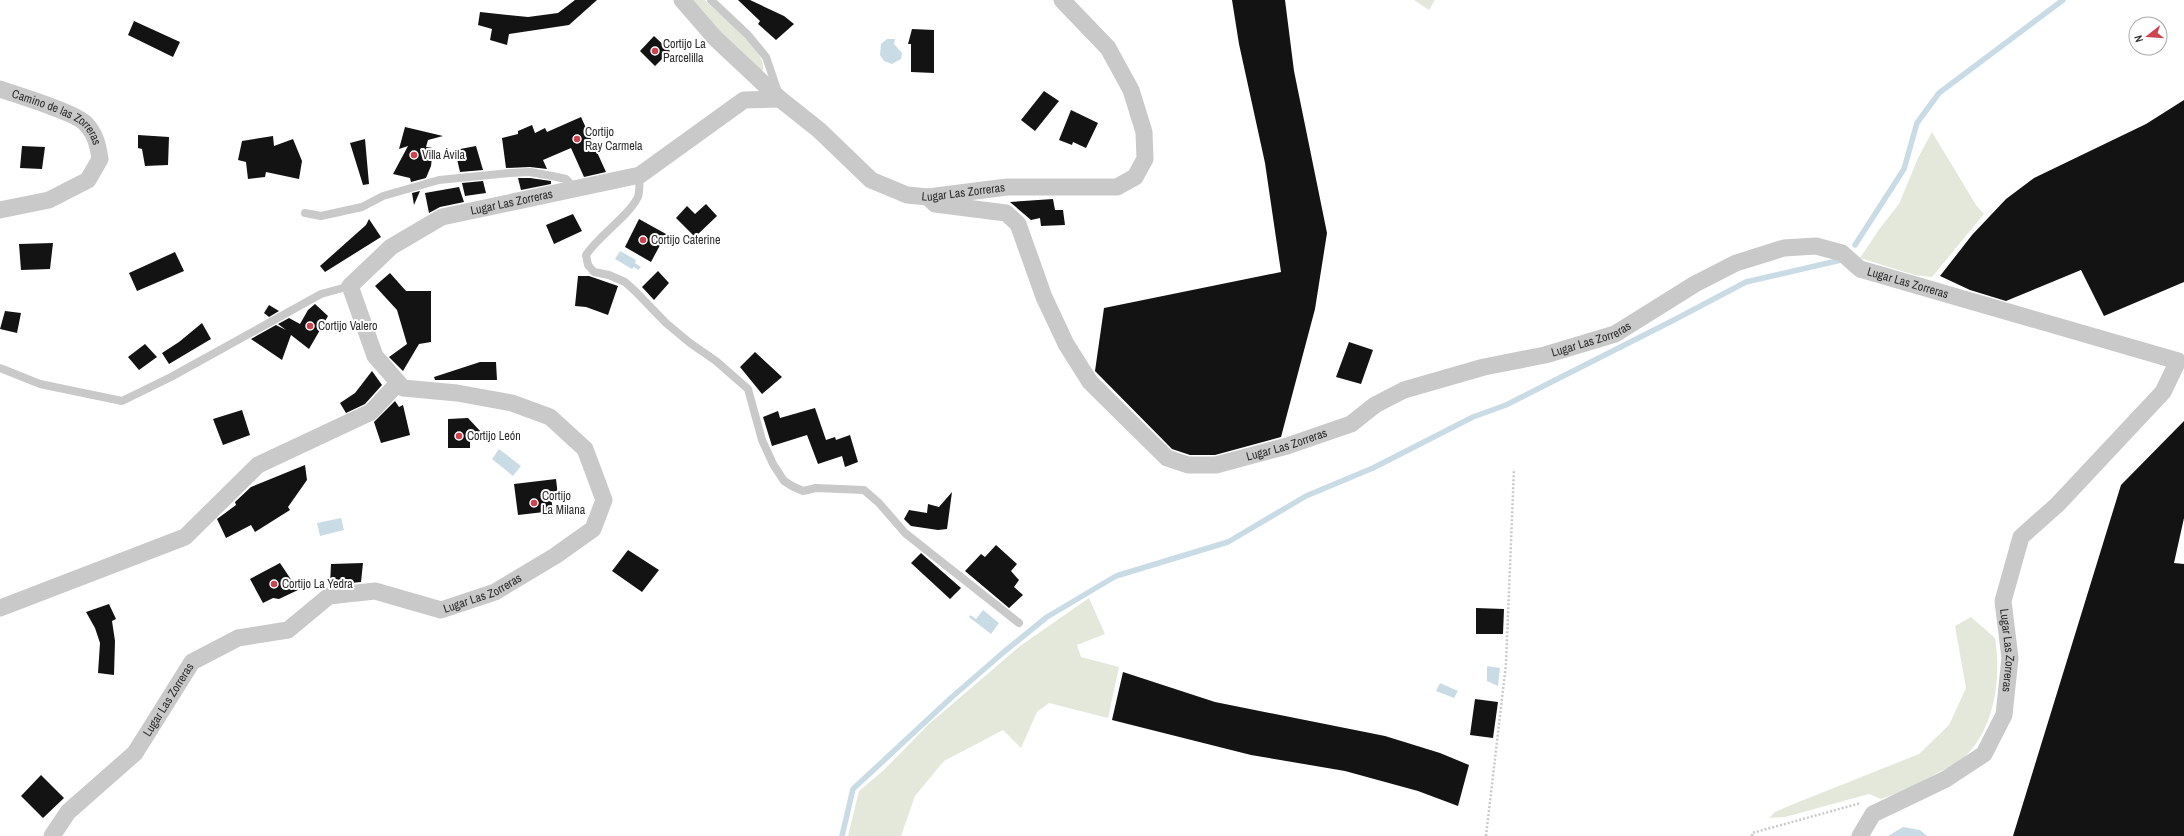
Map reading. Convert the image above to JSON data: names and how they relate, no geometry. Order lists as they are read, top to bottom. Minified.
{"streets":{"street":["Camino de las Zorreras","Lugar Las Zorreras"]},"places":["Cortijo La Parcelilla","Cortijo Ray Carmela","Villa Ávila","Cortijo Caterine","Cortijo Valero","Cortijo León","Cortijo La Milana","Cortijo La Yedra"],"north":"left"}
